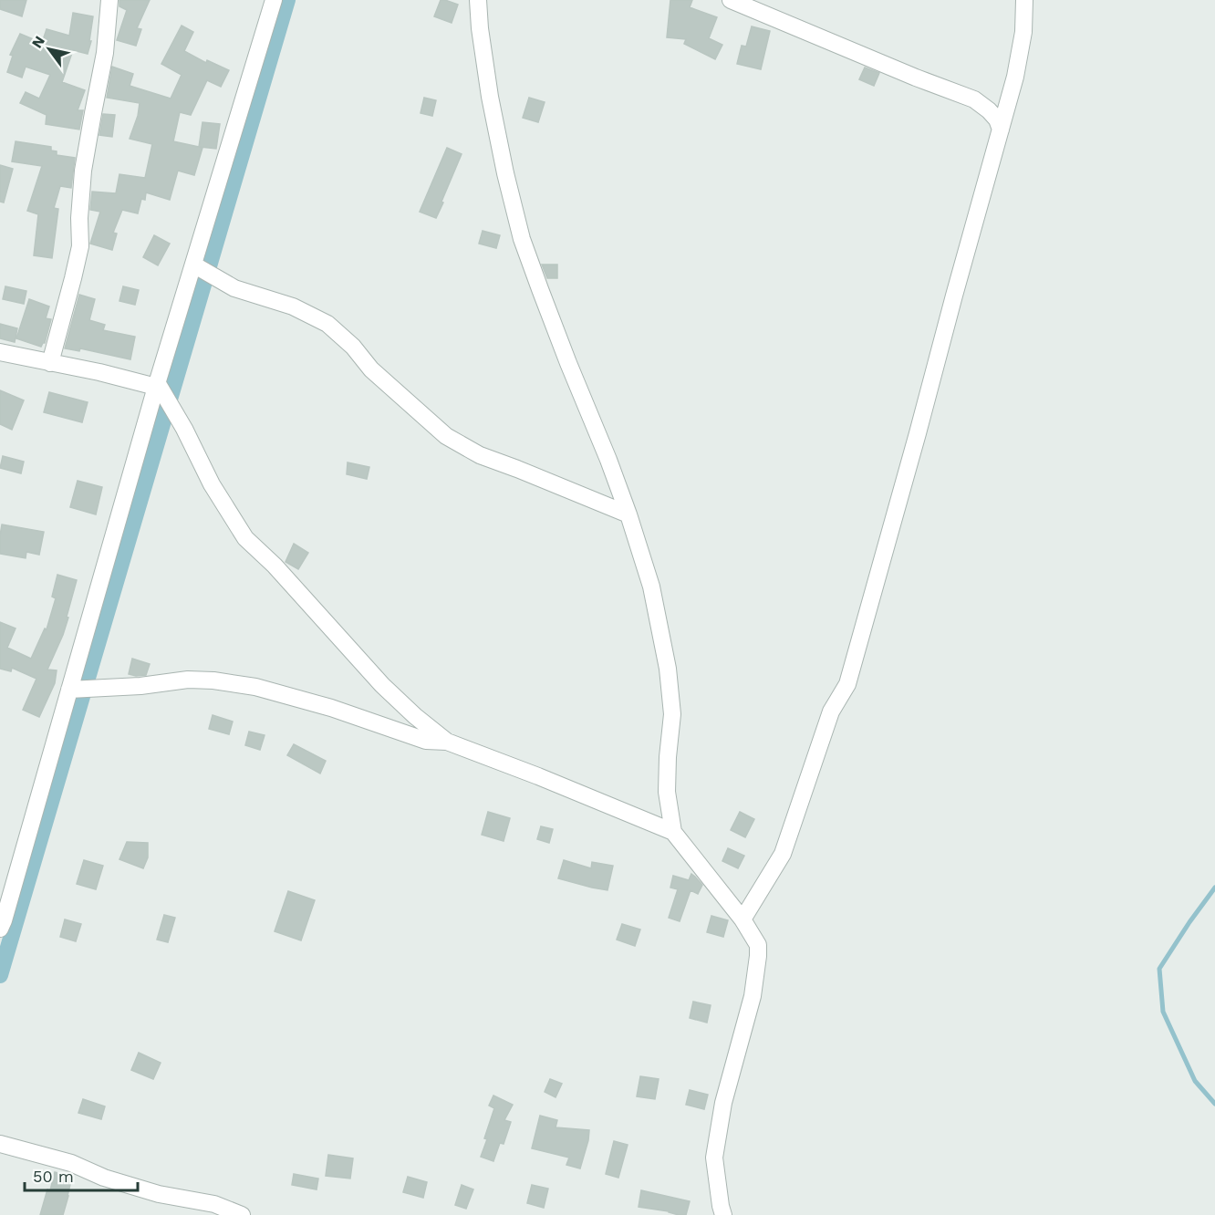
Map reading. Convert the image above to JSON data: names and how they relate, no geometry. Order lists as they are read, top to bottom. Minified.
{"scale_bar":"50 m","north":"top left"}
